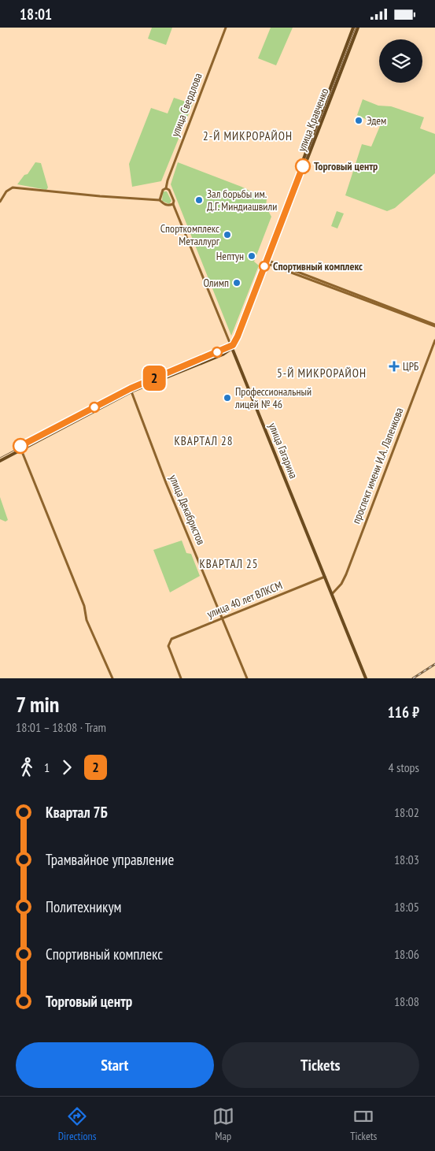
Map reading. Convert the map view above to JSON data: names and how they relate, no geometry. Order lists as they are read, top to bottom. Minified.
{"streets":{"main road":["улица Свердлова","улица Кравченко","улица Гагарина","проспект имени И.А. Лапенкова","улица Декабристов","улица 40 лет ВЛКСМ"]},"crossings":[["улица Свердлова","улица Гагарина"],["улица Кравченко","улица Гагарина"],["улица Гагарина","проспект имени И.А. Лапенкова"],["улица Гагарина","улица 40 лет ВЛКСМ"],["улица Декабристов","улица 40 лет ВЛКСМ"]],"districts":["2-Й МИКРОРАЙОН","5-Й МИКРОРАЙОН","КВАРТАЛ 28","КВАРТАЛ 25"],"places":{"other":["Эдем","Торговый центр","Зал борьбы им. Д.Г. Миндиашвили","Спорткомплекс Металлург","Нептун","Спортивный комплекс","Олимп","Профессиональный лицей № 46"],"health":["ЦРБ"]},"lines":["tram line 2"],"page":{"status":"18:01","on_map":"2","heading":["7 min","18:01 – 18:08 · Tram","116 ₽"],"legs":["1","2","4 stops"],"list":[{"name":"Квартал 7Б","value":"18:02"},{"name":"Трамвайное управление","value":"18:03"},{"name":"Политехникум","value":"18:05"},{"name":"Спортивный комплекс","value":"18:06"},{"name":"Торговый центр","value":"18:08"}],"buttons":["Start","Tickets"],"tabs":["Directions","Map","Tickets"]}}
